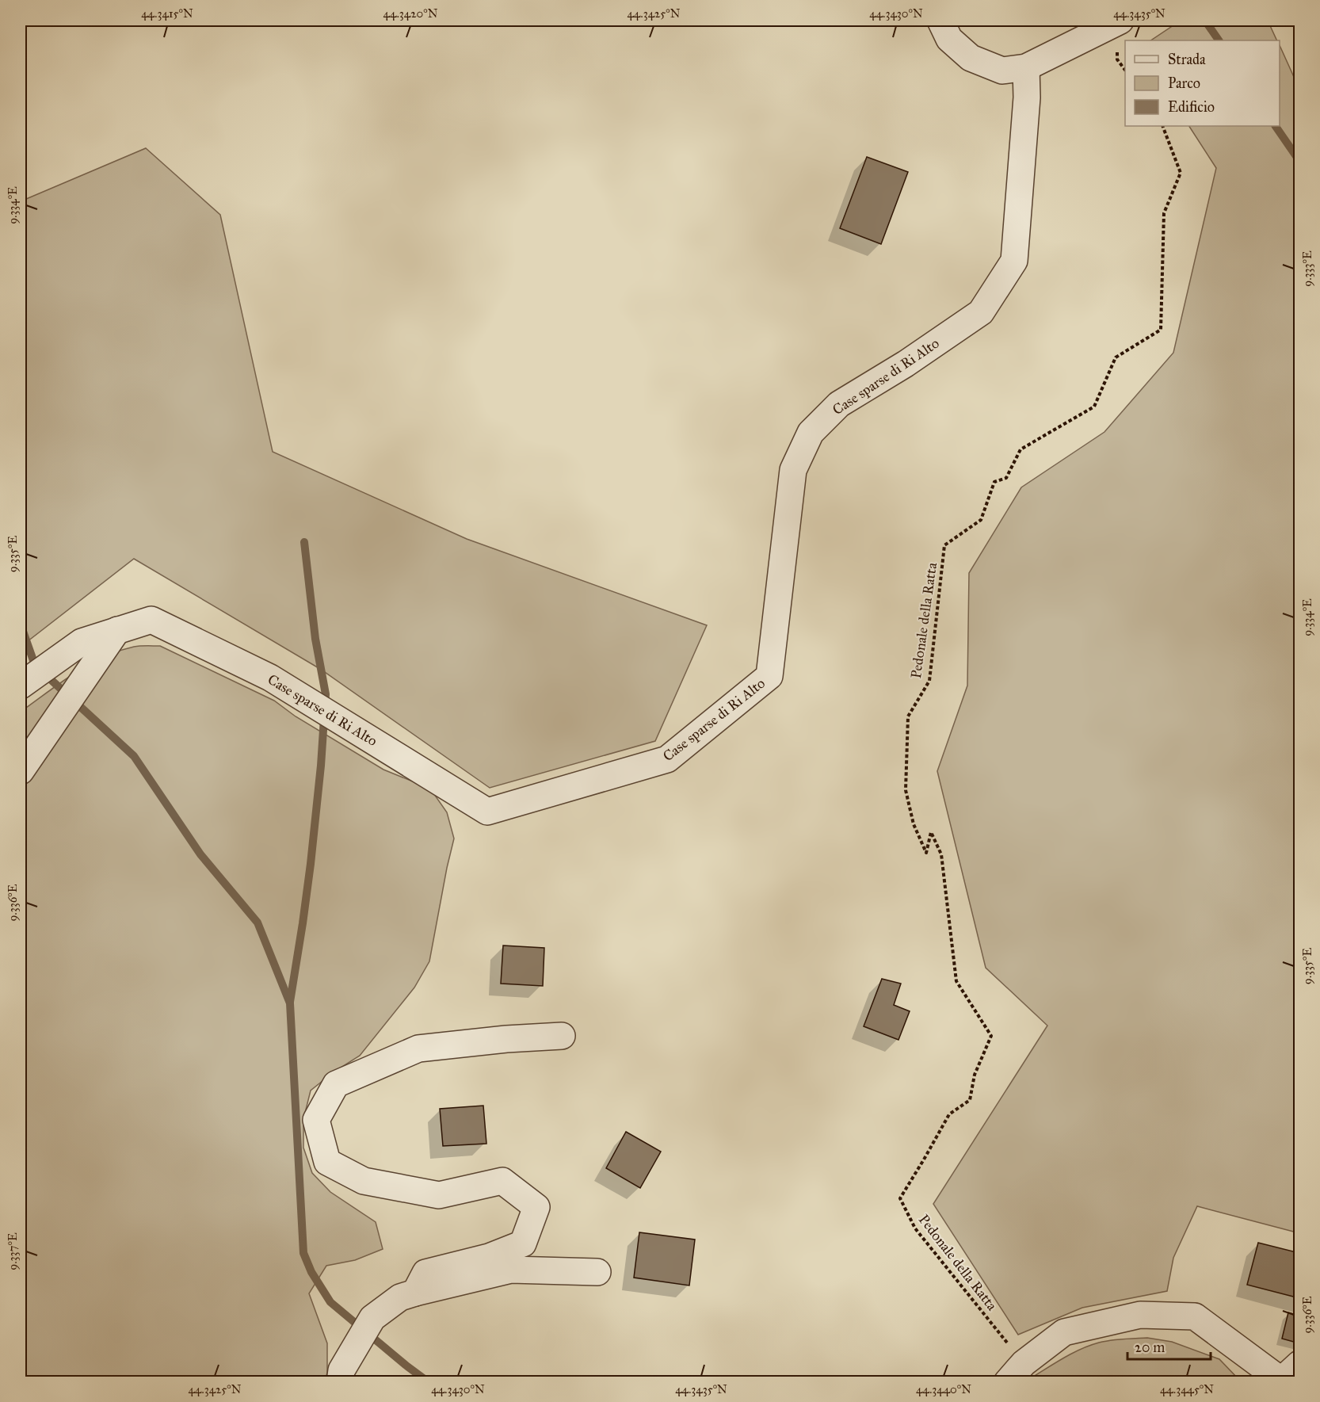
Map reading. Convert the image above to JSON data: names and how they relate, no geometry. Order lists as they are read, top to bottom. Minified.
{"streets":{"street":["Case sparse di Ri Alto"],"path":["Pedonale della Ratta"]},"legend":["Strada","Parco","Edificio"],"scale_bar":"20 m","coordinates":["44.3415°N","44.3420°N","44.3425°N","44.3430°N","44.3435°N","9.334°E","9.333°E","9.335°E","9.336°E","9.337°E","44.3440°N","44.3445°N"]}
